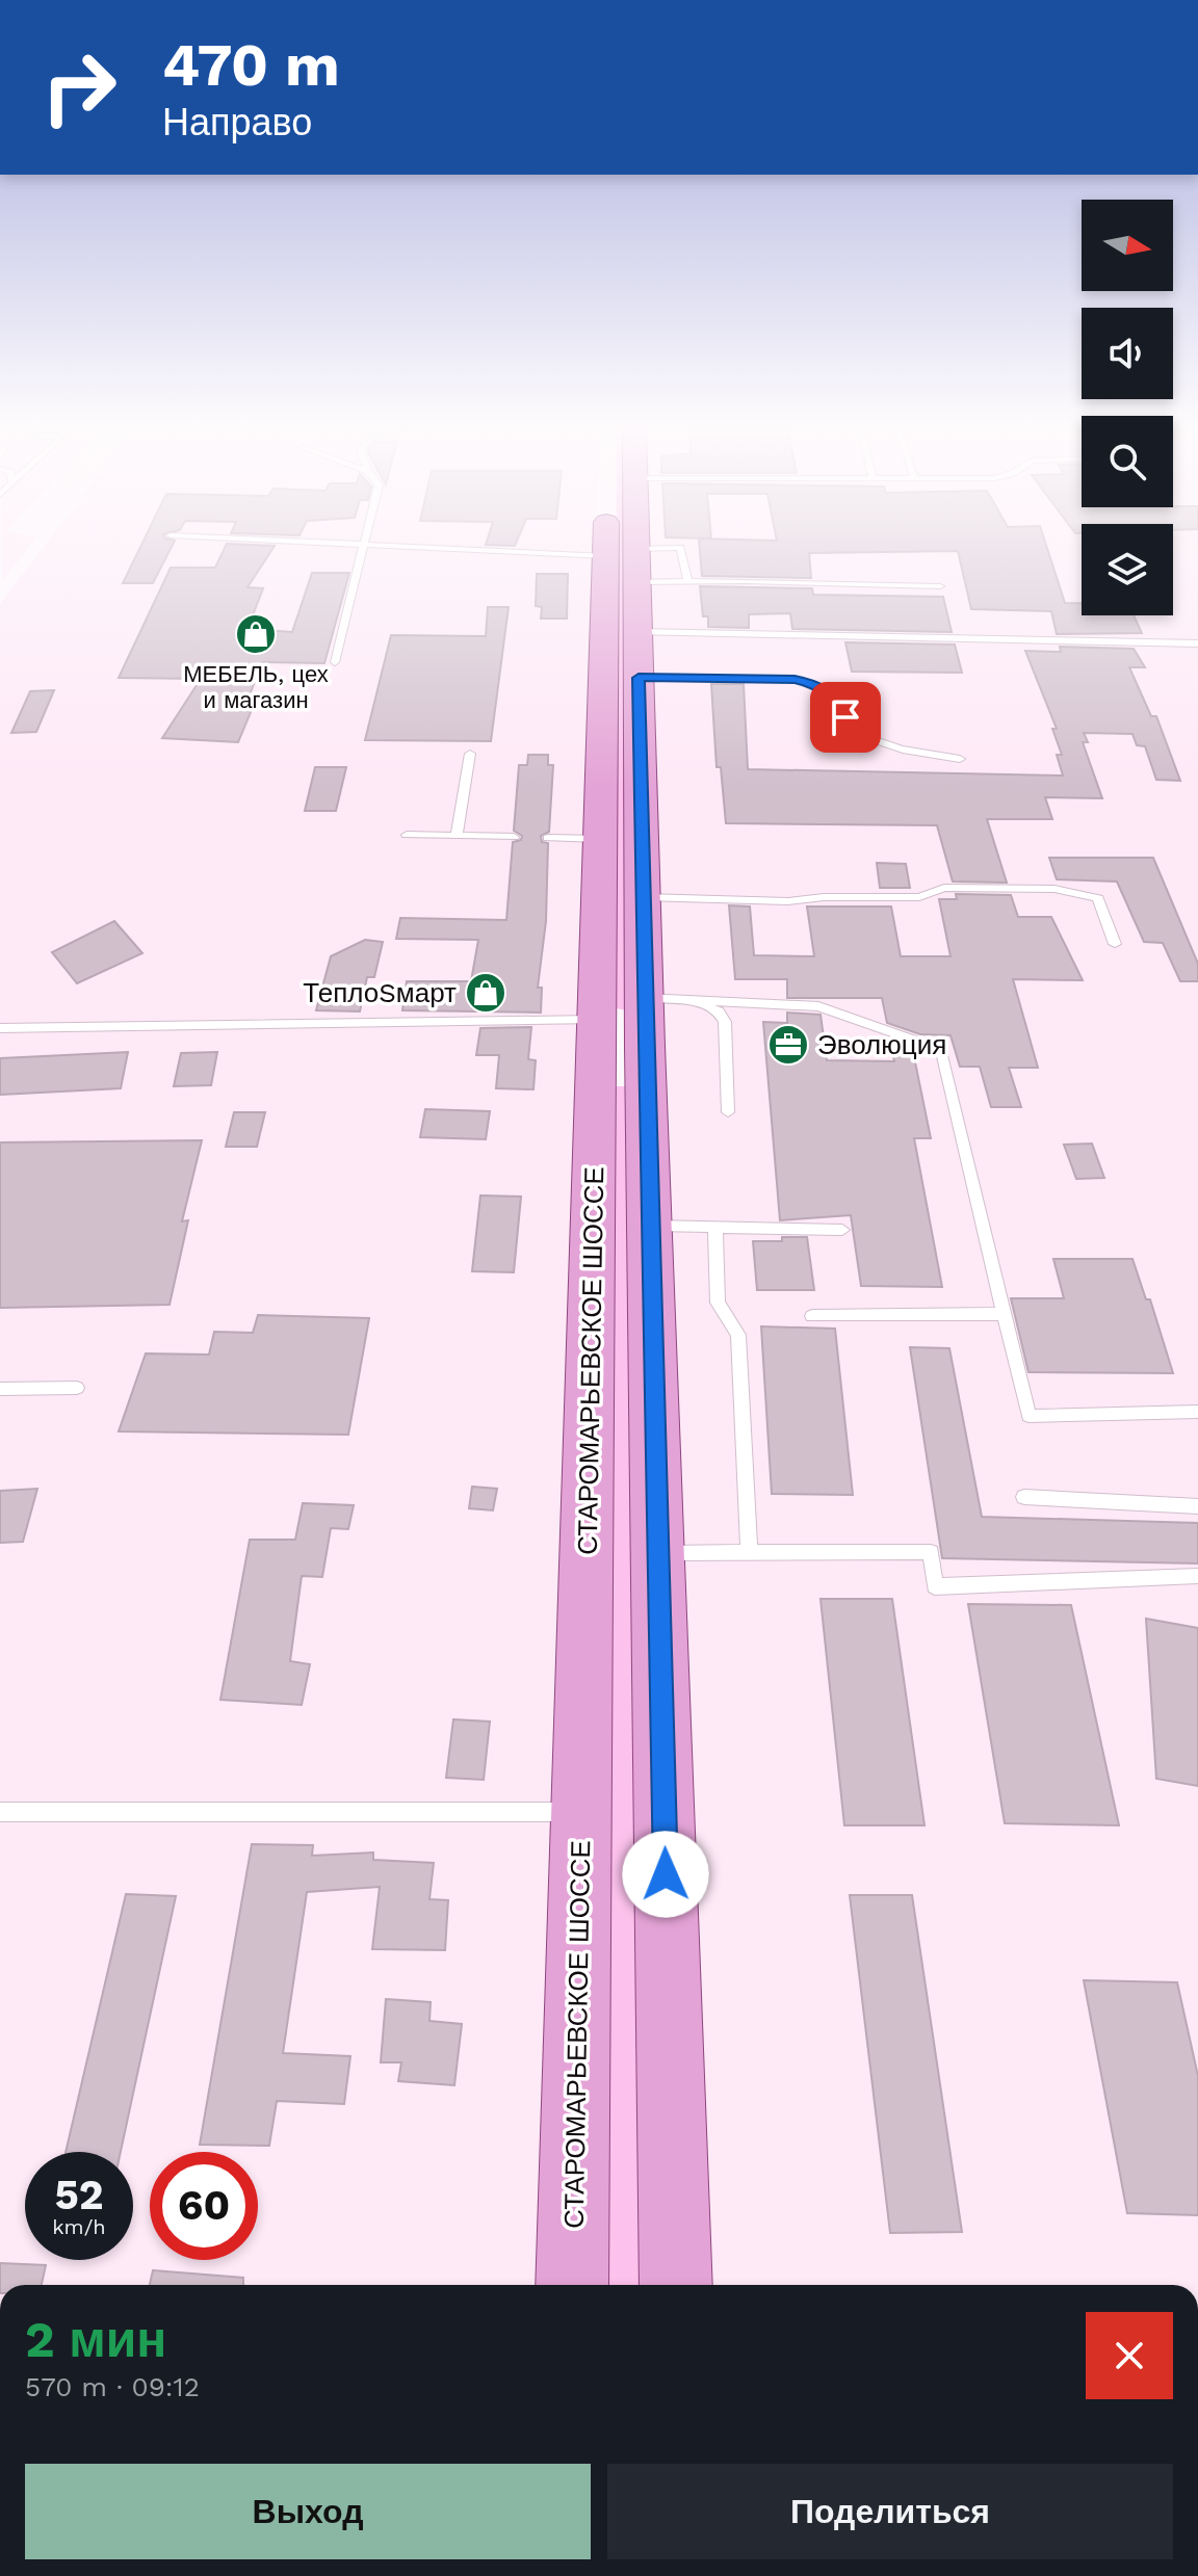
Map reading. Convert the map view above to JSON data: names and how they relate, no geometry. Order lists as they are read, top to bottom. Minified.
{"streets":{"main road":["СТАРОМАРЬЕВСКОЕ ШОССЕ"]},"places":{"shop":["МЕБЕЛЬ, цех и магазин","ТеплоSмарт"],"office":["Эволюция"]},"north":"right","page":{"turn":["470 m","Направо"],"speed":"52 km/h","limit":"60","heading":["2 мин","570 m · 09:12"],"buttons":["Выход","Поделиться"]}}
